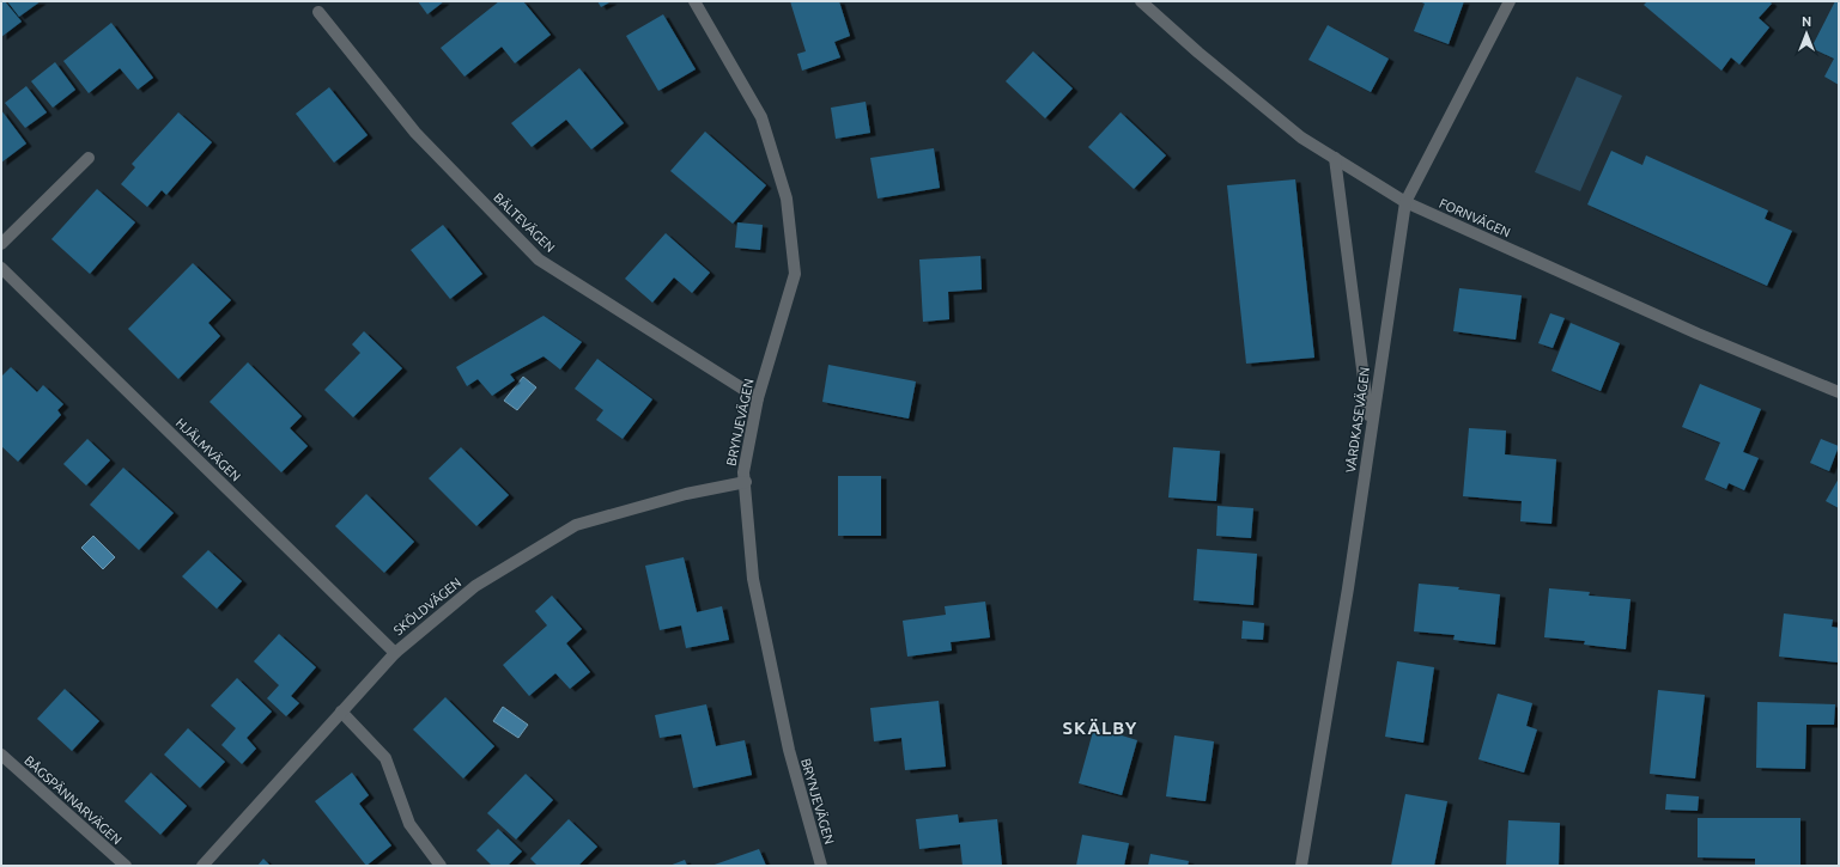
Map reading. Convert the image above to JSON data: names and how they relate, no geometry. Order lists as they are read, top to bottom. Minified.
{"streets":{"street":["FORNVÄGEN","BÄLTEVÄGEN","VÅRDKASEVÄGEN","BRYNJEVÄGEN","HJÄLMVÄGEN","SKÖLDVÄGEN","BÅGSPÄNNARVÄGEN"]},"crossings":[["FORNVÄGEN","VÅRDKASEVÄGEN"],["BÄLTEVÄGEN","BRYNJEVÄGEN"],["BRYNJEVÄGEN","SKÖLDVÄGEN"],["HJÄLMVÄGEN","SKÖLDVÄGEN"]],"districts":["SKÄLBY"],"north":"top"}
